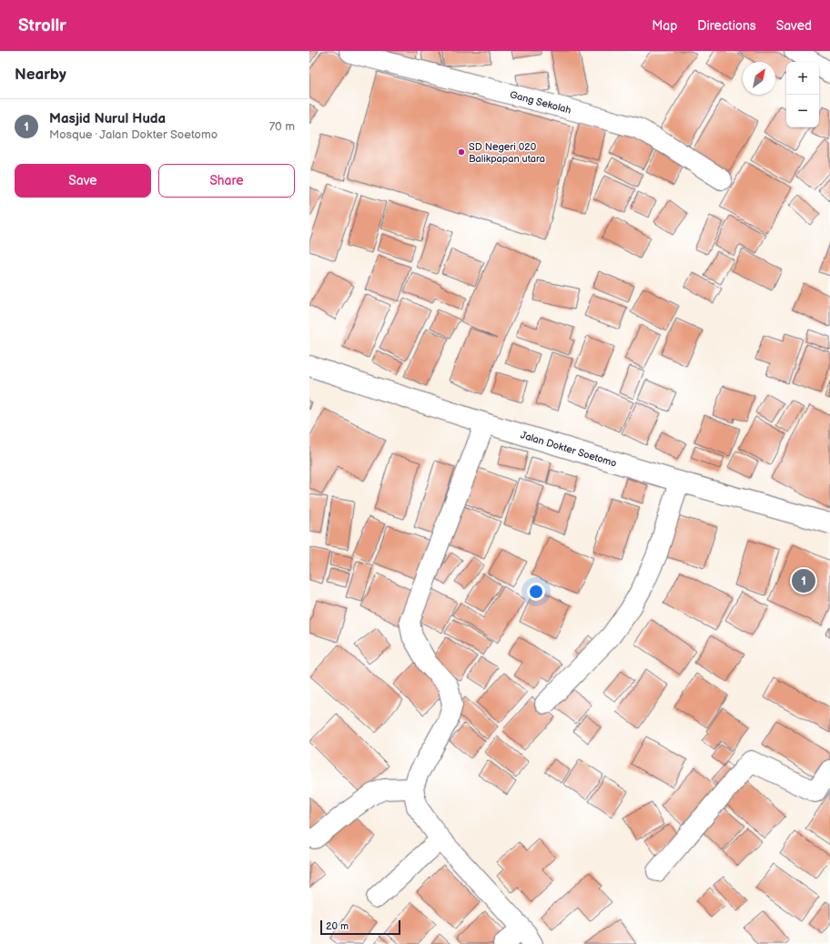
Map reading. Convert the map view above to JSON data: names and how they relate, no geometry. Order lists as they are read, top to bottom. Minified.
{"streets":{"street":["Gang Sekolah","Jalan Dokter Soetomo"]},"places":["SD Negeri 020 Balikpapan utara"],"scale_bar":"20 m","north":"top right","page":{"header":"Strollr","nav":["Map","Directions","Saved"],"heading":"Nearby","map_buttons":["+","−"],"list":[{"mark":"1","name":"Masjid Nurul Huda","note":"Mosque · Jalan Dokter Soetomo","value":"70 m"}],"buttons":["Save","Share"],"pins":"1","scale":"20 m"}}
